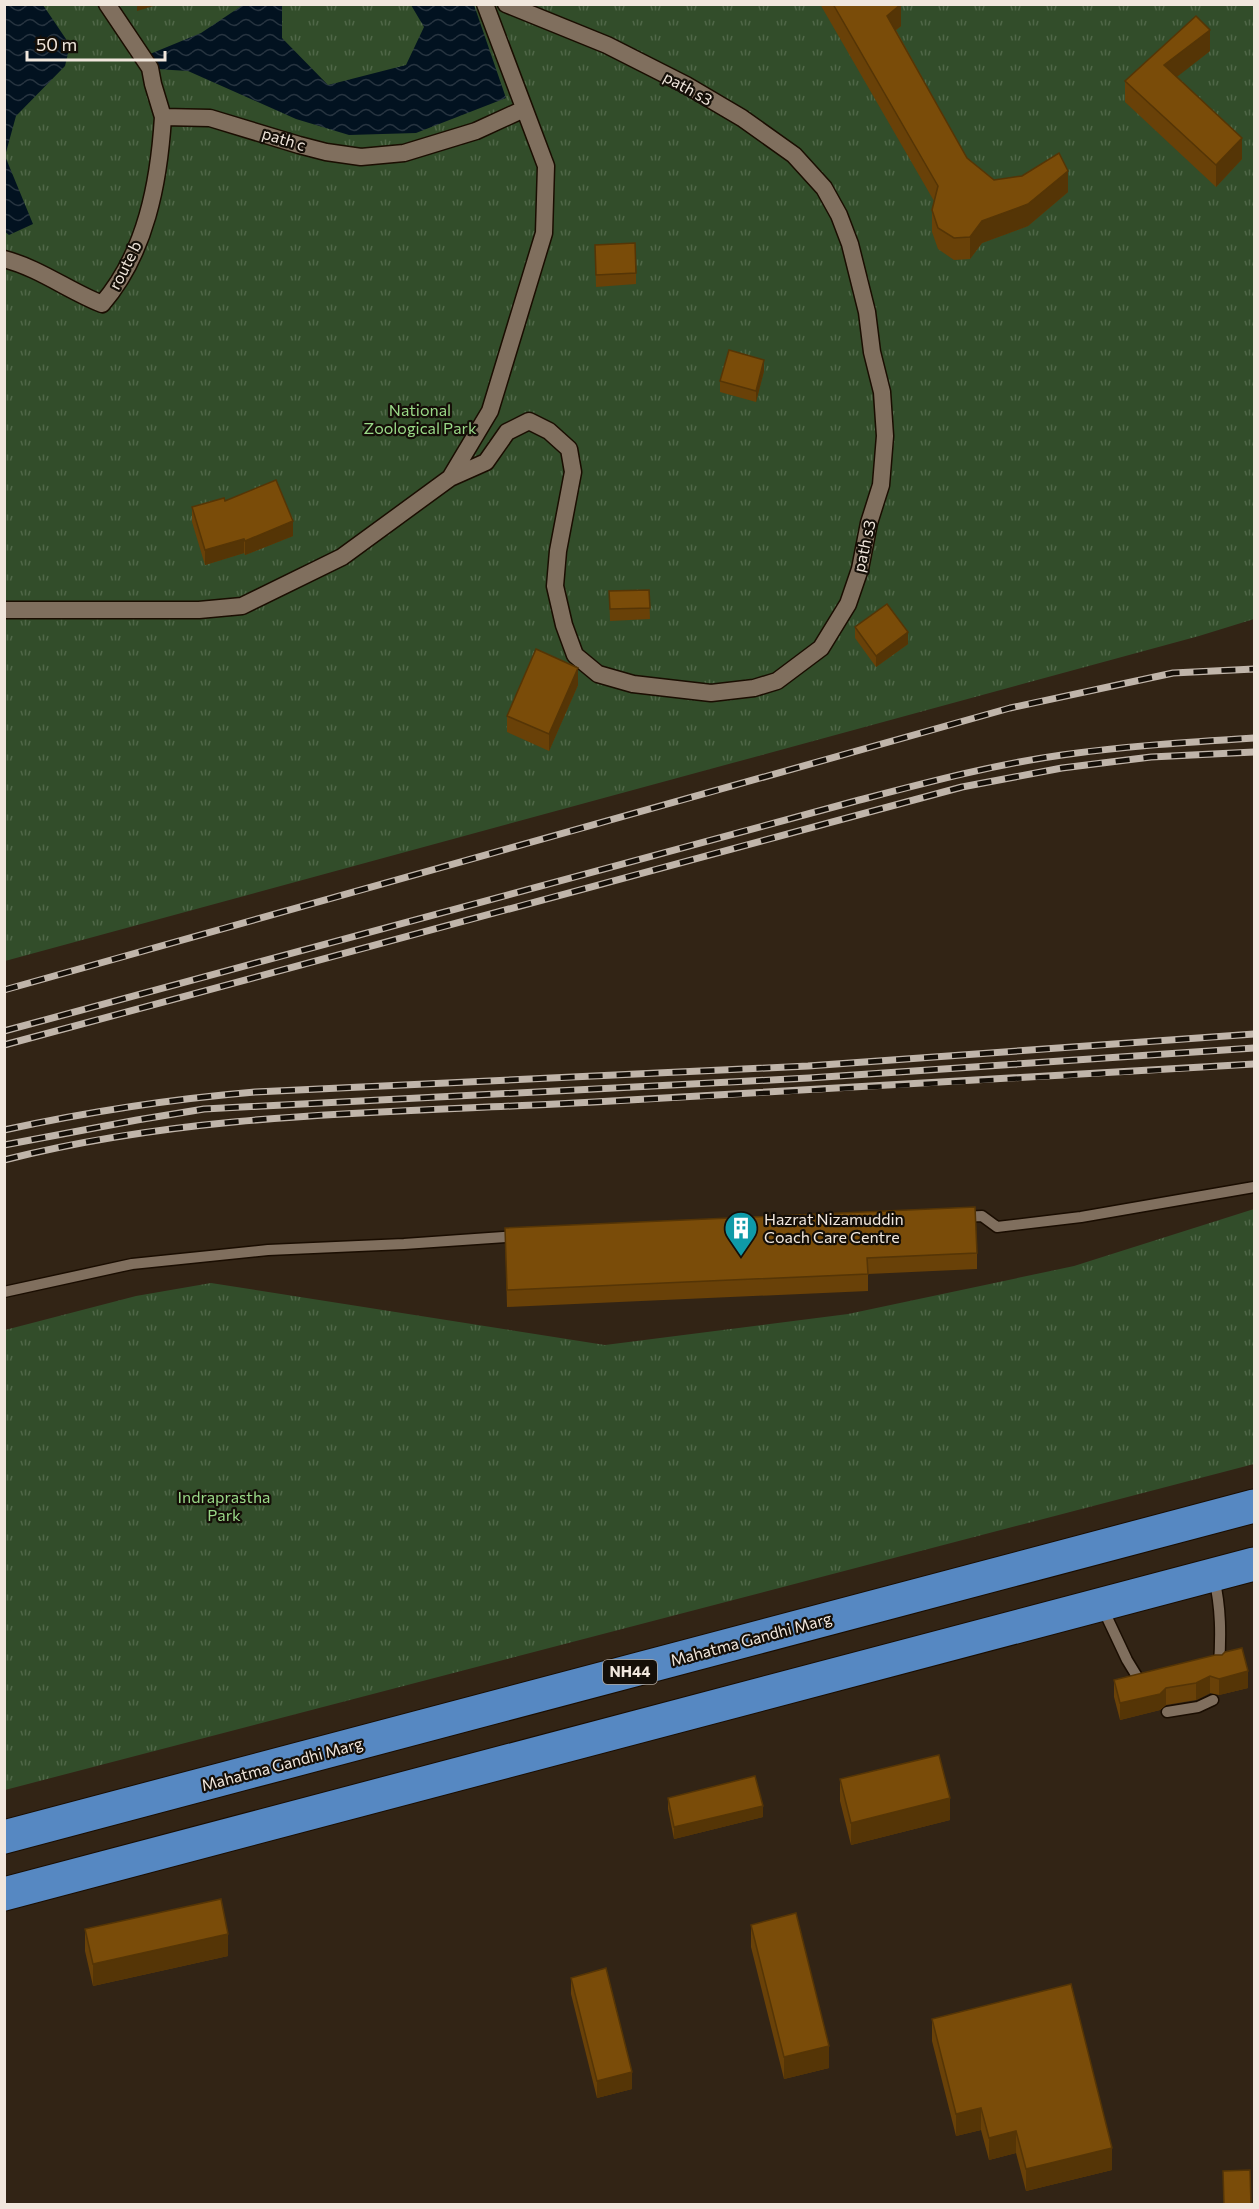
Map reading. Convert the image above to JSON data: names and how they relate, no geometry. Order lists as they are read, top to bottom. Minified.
{"streets":{"highway":["Mahatma Gandhi Marg","NH44"],"street":["path s3","path c","route b"]},"crossings":[["path c","route b"]],"parks":["National Zoological Park","Indraprastha Park"],"places":{"building":["Hazrat Nizamuddin Coach Care Centre"]},"scale_bar":"50 m"}
